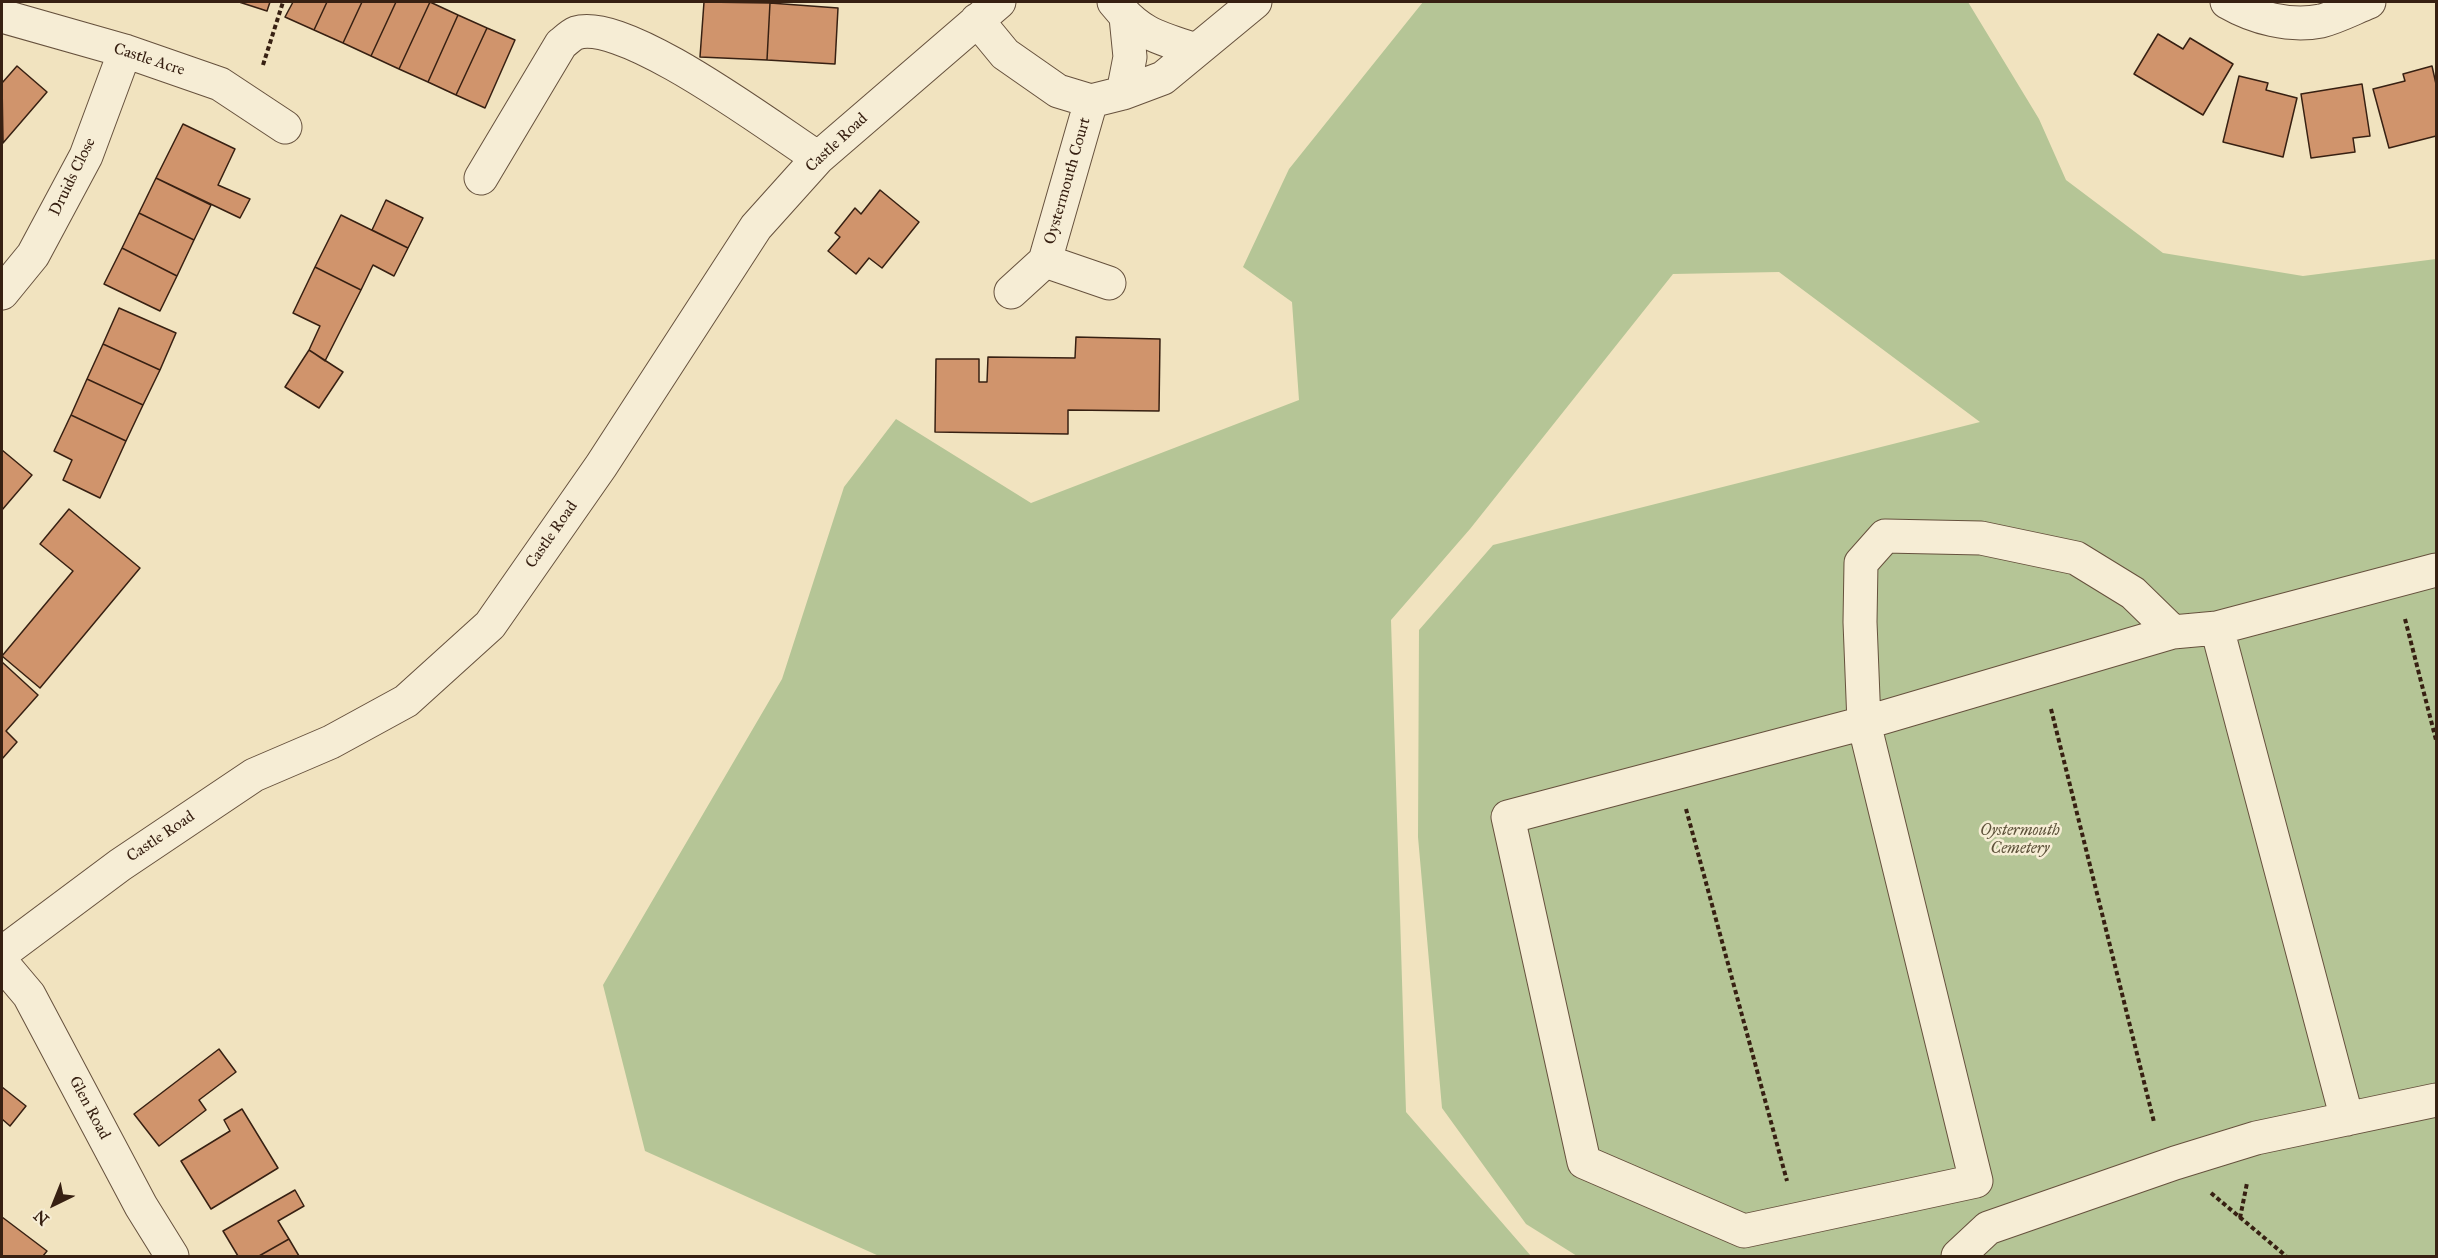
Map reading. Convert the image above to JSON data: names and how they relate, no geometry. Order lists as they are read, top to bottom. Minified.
{"streets":{"street":["Castle Acre","Castle Road","Druids Close","Oystermouth Court","Glen Road"]},"crossings":[["Castle Acre","Druids Close"]],"parks":["Oystermouth Cemetery"],"north":"bottom left"}
